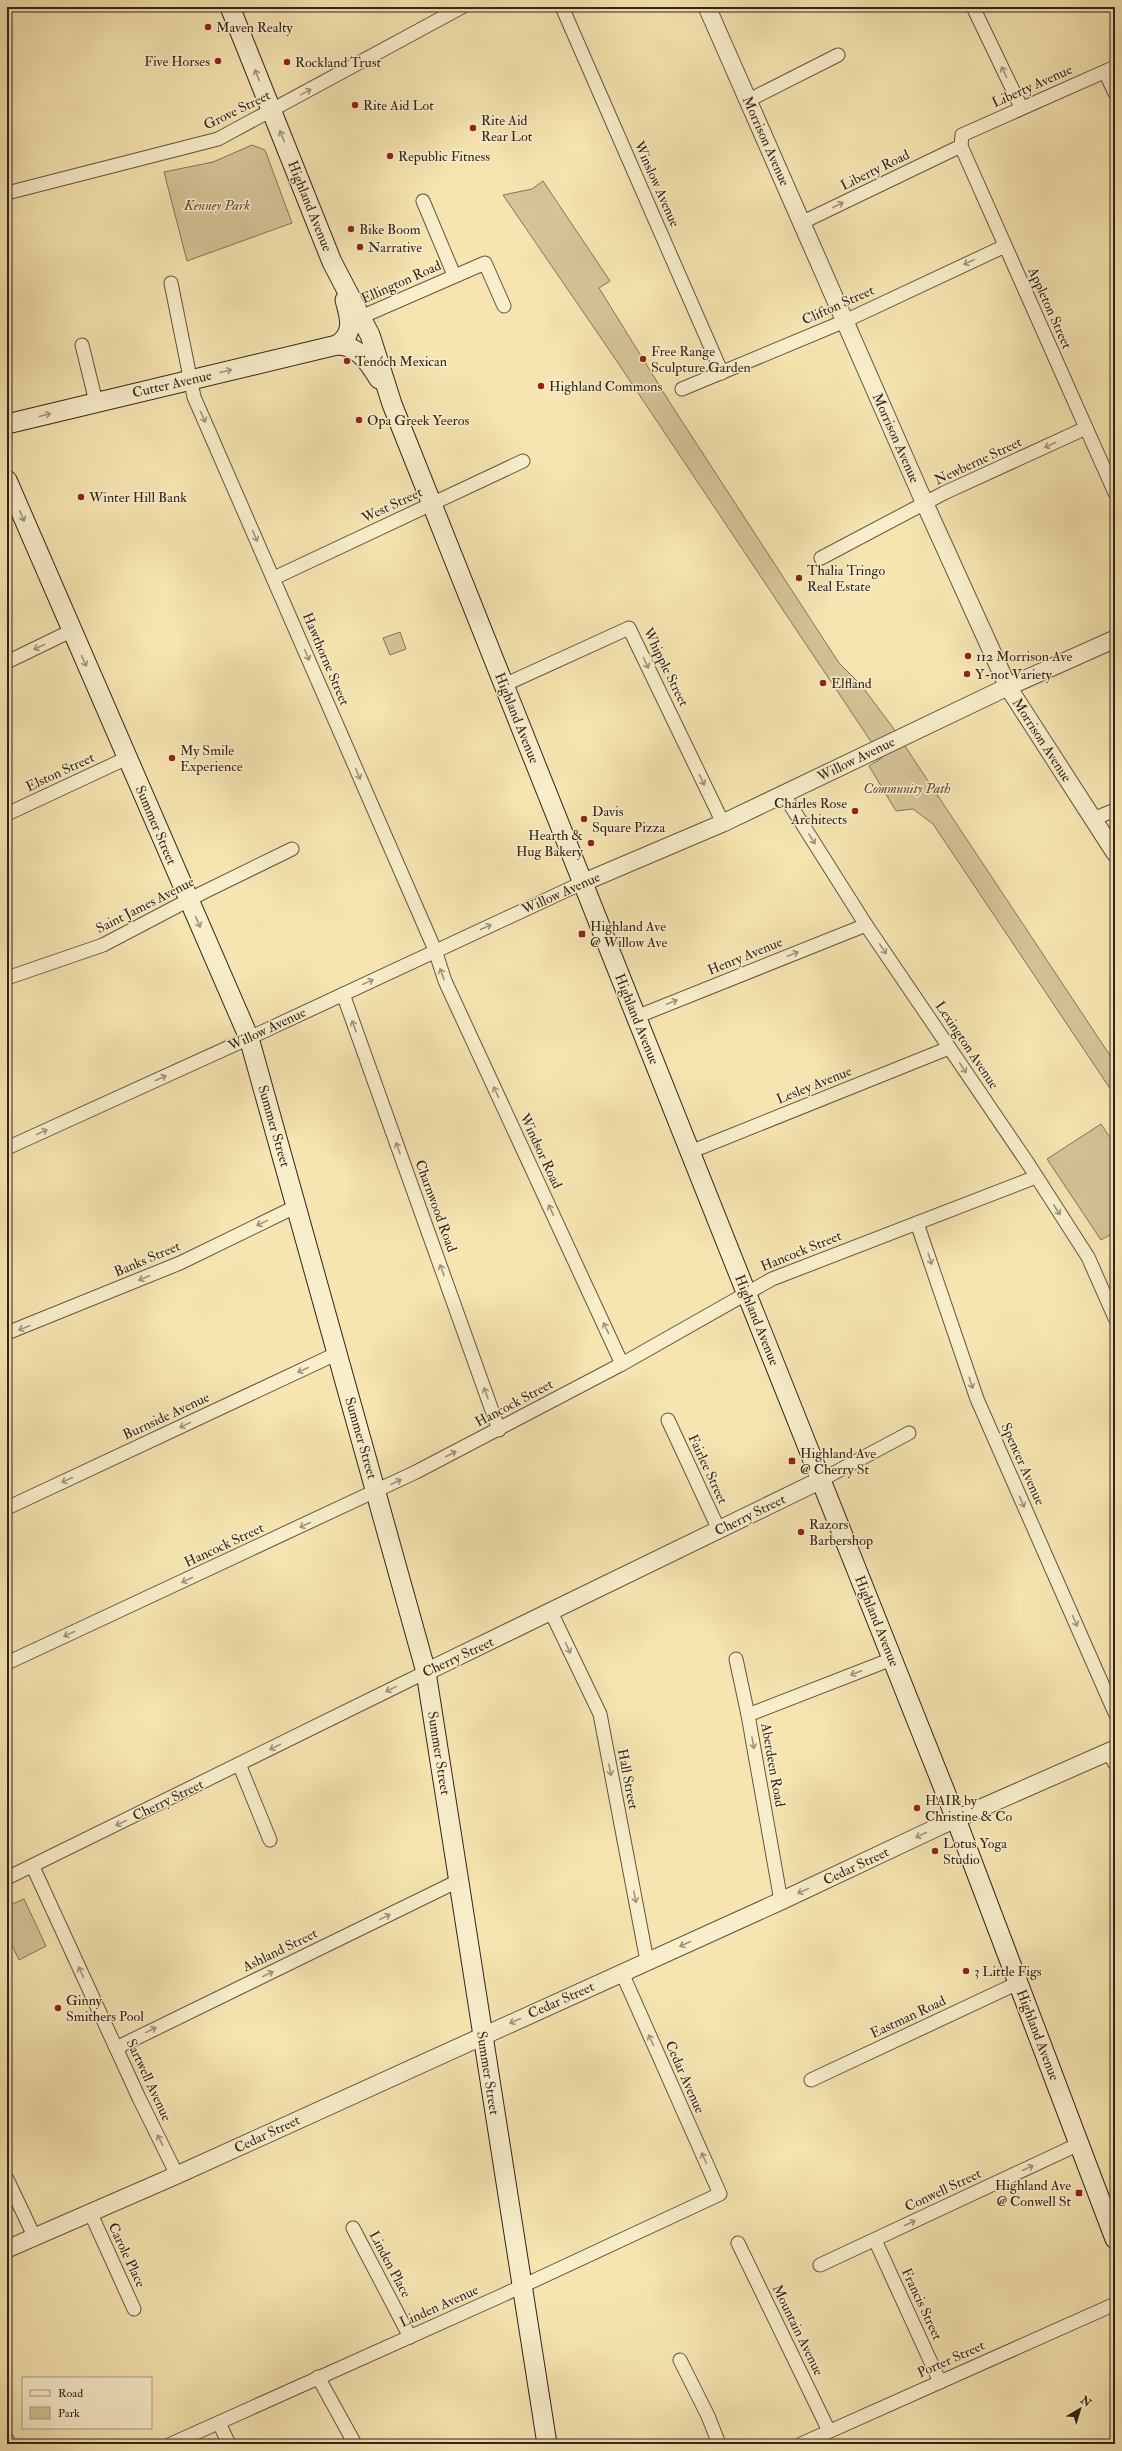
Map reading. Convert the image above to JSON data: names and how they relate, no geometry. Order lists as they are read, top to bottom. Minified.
{"streets":{"main road":["Highland Avenue","Cutter Avenue","Summer Street"],"street":["Liberty Avenue","Grove Street","Morrison Avenue","Liberty Road","Winslow Avenue","Ellington Road","Clifton Street","Appleton Street","Newberne Street","West Street","Hawthorne Street","Whipple Street","Willow Avenue","Elston Street","Saint James Avenue","Henry Avenue","Lexington Avenue","Lesley Avenue","Windsor Road","Charnwood Road","Hancock Street","Banks Street","Burnside Avenue","Spencer Avenue","Fairlee Street","Cherry Street","Aberdeen Road","Hall Street","Cedar Street","Ashland Street","Eastman Road","Cedar Avenue","Sartwell Avenue","Conwell Street","Carole Place","Linden Place","Francis Street","Linden Avenue","Mountain Avenue","Porter Street"]},"crossings":[["Liberty Avenue","Liberty Road"],["Liberty Avenue","Appleton Street"],["Grove Street","Highland Avenue"],["Morrison Avenue","Liberty Road"],["Morrison Avenue","Clifton Street"],["Morrison Avenue","Newberne Street"],["Morrison Avenue","Willow Avenue"],["Liberty Road","Appleton Street"],["Winslow Avenue","Clifton Street"],["Highland Avenue","Ellington Road"],["Highland Avenue","Cutter Avenue"],["Highland Avenue","West Street"],["Highland Avenue","Whipple Street"],["Highland Avenue","Willow Avenue"],["Highland Avenue","Henry Avenue"],["Highland Avenue","Lesley Avenue"],["Highland Avenue","Hancock Street"],["Highland Avenue","Cherry Street"],["Highland Avenue","Aberdeen Road"],["Highland Avenue","Cedar Street"],["Highland Avenue","Eastman Road"],["Highland Avenue","Conwell Street"],["Clifton Street","Appleton Street"],["Appleton Street","Newberne Street"],["Cutter Avenue","Hawthorne Street"],["West Street","Hawthorne Street"],["Hawthorne Street","Willow Avenue"],["Hawthorne Street","Windsor Road"],["Whipple Street","Willow Avenue"],["Willow Avenue","Summer Street"],["Willow Avenue","Lexington Avenue"],["Willow Avenue","Windsor Road"],["Willow Avenue","Charnwood Road"],["Elston Street","Summer Street"],["Summer Street","Saint James Avenue"],["Summer Street","Hancock Street"],["Summer Street","Banks Street"],["Summer Street","Burnside Avenue"],["Summer Street","Cherry Street"],["Summer Street","Cedar Street"],["Summer Street","Ashland Street"],["Summer Street","Linden Avenue"],["Henry Avenue","Lexington Avenue"],["Lexington Avenue","Lesley Avenue"],["Lexington Avenue","Hancock Street"],["Windsor Road","Hancock Street"],["Charnwood Road","Hancock Street"],["Hancock Street","Spencer Avenue"],["Fairlee Street","Cherry Street"],["Cherry Street","Hall Street"],["Cherry Street","Sartwell Avenue"],["Aberdeen Road","Cedar Street"],["Hall Street","Cedar Street"],["Cedar Street","Cedar Avenue"],["Cedar Street","Sartwell Avenue"],["Cedar Street","Carole Place"],["Ashland Street","Sartwell Avenue"],["Cedar Avenue","Linden Avenue"],["Conwell Street","Francis Street"],["Linden Place","Linden Avenue"],["Francis Street","Porter Street"],["Mountain Avenue","Porter Street"]],"one_way":["Grove Street","Liberty Road","Clifton Street","Cutter Avenue","Newberne Street","Hawthorne Street","Willow Avenue","Henry Avenue","Lexington Avenue","Windsor Road","Charnwood Road","Banks Street","Burnside Avenue","Spencer Avenue","Cherry Street","Hall Street","Cedar Street","Ashland Street","Cedar Avenue","Sartwell Avenue","Conwell Street"],"parks":["Kenney Park","Community Path"],"places":{"other":["Maven Realty","Five Horses","Rockland Trust","Rite Aid Lot","Rite Aid Rear Lot","Republic Fitness","Bike Boom","Narrative","Free Range Sculpture Garden","Tenóch Mexican","Highland Commons","Opa Greek Yeeros","Winter Hill Bank","Thalia Tringo Real Estate","112 Morrison Ave","Y-not Variety","Elfland","My Smile Experience","Charles Rose Architects","Davis Square Pizza","Hearth & Hug Bakery","Razors Barbershop","HAIR by Christine & Co","Lotus Yoga Studio","3 Little Figs","Ginny Smithers Pool"],"transit":["Highland Ave @ Willow Ave","Highland Ave @ Cherry St","Highland Ave @ Conwell St"]},"legend":["Road","Park"],"north":"top right"}
